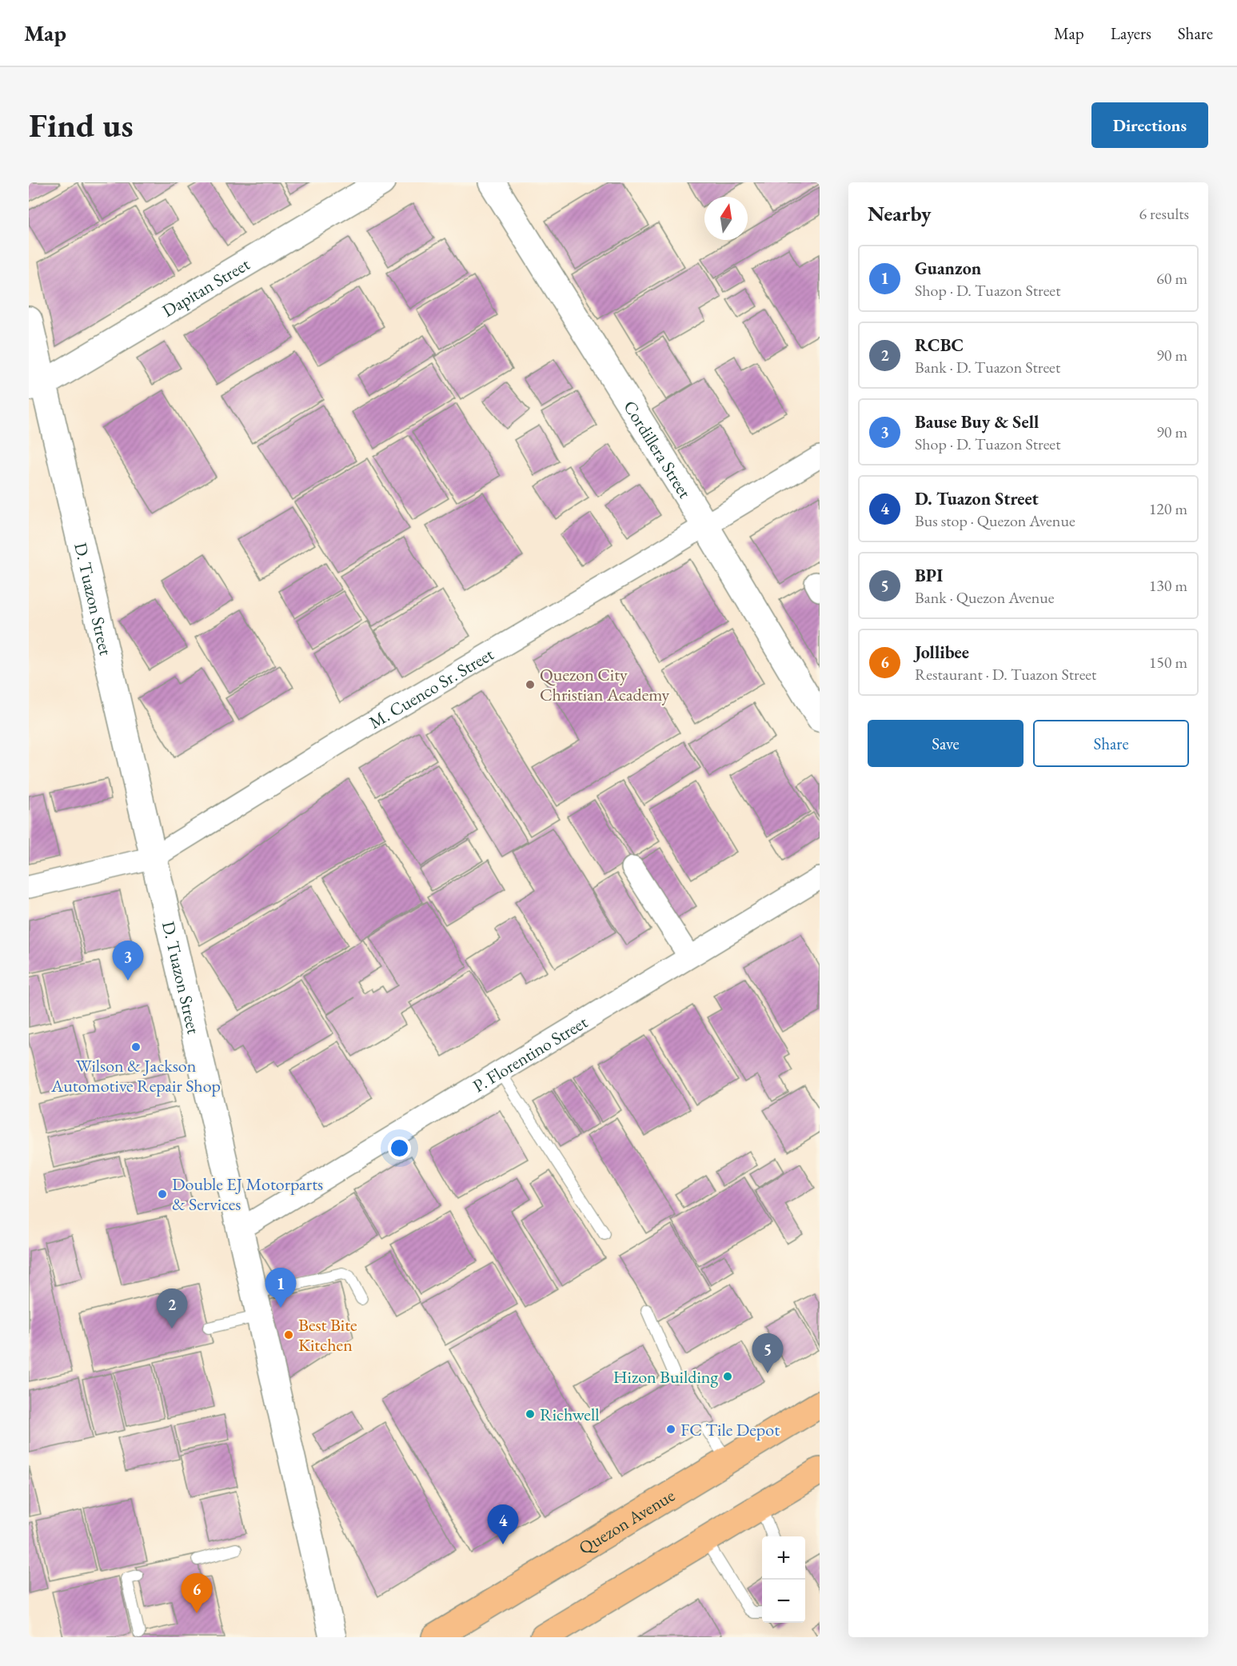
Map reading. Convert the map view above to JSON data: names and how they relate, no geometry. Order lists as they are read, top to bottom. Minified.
{"streets":{"main road":["Quezon Avenue"],"street":["Dapitan Street","Cordillera Street","D. Tuazon Street","M. Cuenco Sr. Street","P. Florentino Street"]},"crossings":[["Dapitan Street","D. Tuazon Street"],["Cordillera Street","M. Cuenco Sr. Street"],["D. Tuazon Street","M. Cuenco Sr. Street"],["D. Tuazon Street","P. Florentino Street"]],"places":["Quezon City Christian Academy","Wilson & Jackson Automotive Repair Shop","Double EJ Motorparts & Services","Best Bite Kitchen","Hizon Building","Richwell","FC Tile Depot"],"north":"top","page":{"header":"Map","nav":["Map","Layers","Share"],"buttons":["Directions",["Save","Share"]],"title":"Find us","heading":["Nearby","6 results"],"list":[{"mark":"1","name":"Guanzon","note":"Shop · D. Tuazon Street","value":"60 m"},{"mark":"2","name":"RCBC","note":"Bank · D. Tuazon Street","value":"90 m"},{"mark":"3","name":"Bause Buy & Sell","note":"Shop · D. Tuazon Street","value":"90 m"},{"mark":"4","name":"D. Tuazon Street","note":"Bus stop · Quezon Avenue","value":"120 m"},{"mark":"5","name":"BPI","note":"Bank · Quezon Avenue","value":"130 m"},{"mark":"6","name":"Jollibee","note":"Restaurant · D. Tuazon Street","value":"150 m"}],"pins":["3","1","2","5","4","6"],"map_buttons":["+","−"]}}
